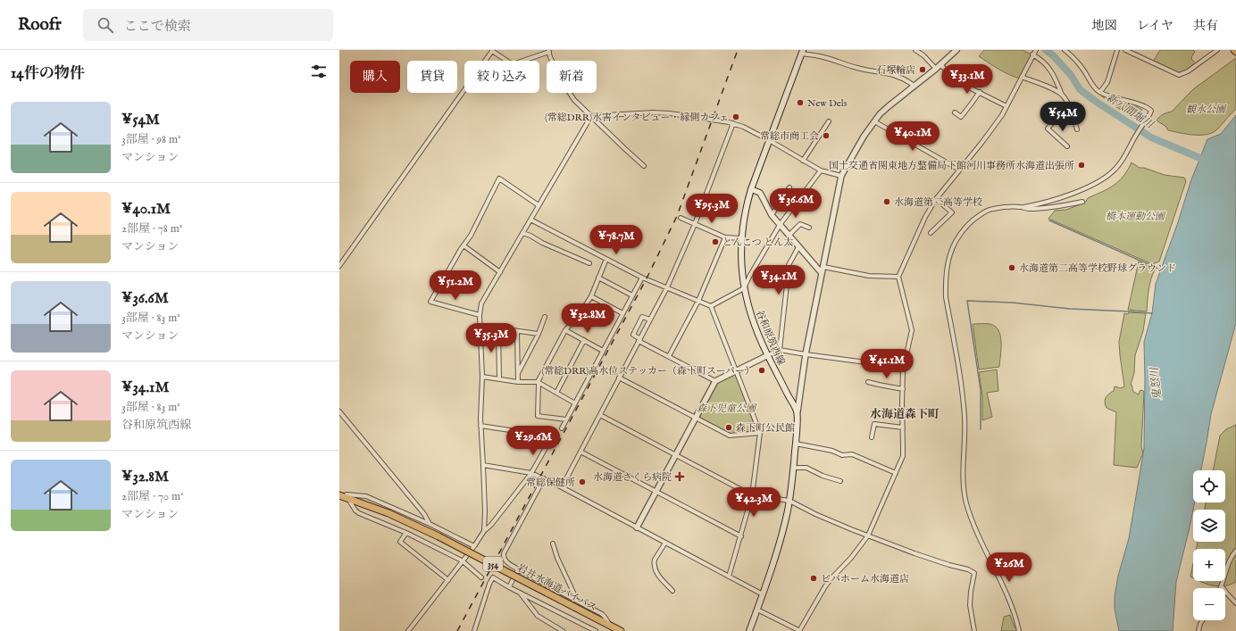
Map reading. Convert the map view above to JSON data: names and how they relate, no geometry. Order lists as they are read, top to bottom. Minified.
{"streets":{"highway":["354","岩井水海道バイパス"],"main road":["谷和原筑西線"]},"districts":["水海道森下町"],"water":["新八間堀川","鬼怒川"],"parks":["観水公園","橋本運動公園","森下児童公園"],"places":{"other":["石塚輪店","New Dels","(常総DRR)水害インタビュー・縁側カフェ","常総市商工会","国土交通省関東地方整備局下館河川事務所水海道出張所","水海道第二高等学校","とんこつ とん太","水海道第二高等学校野球グラウンド","(常総DRR)高水位ステッカー（森下町スーパー）","森下町公民館","常総保健所","ビバホーム水海道店"],"health":["水海道さくら病院"]},"page":{"header":"Roofr","search":"ここで検索","nav":["地図","レイヤ","共有"],"heading":"14件の物件","chip":["購入","賃貸","絞り込み","新着"],"price":["¥33.1M","¥54M","¥40.1M","¥36.6M","¥95.3M","¥78.7M","¥34.1M","¥51.2M","¥32.8M","¥35.3M","¥41.1M","¥29.6M","¥42.3M","¥26M"],"list":[{"name":"¥54M","note":"3部屋 · 98 m² · マンション"},{"name":"¥40.1M","note":"2部屋 · 78 m² · マンション"},{"name":"¥36.6M","note":"3部屋 · 83 m² · マンション"},{"name":"¥34.1M","note":"3部屋 · 83 m² · 谷和原筑西線"},{"name":"¥32.8M","note":"2部屋 · 70 m² · マンション"}],"map_buttons":["+","−"]}}
